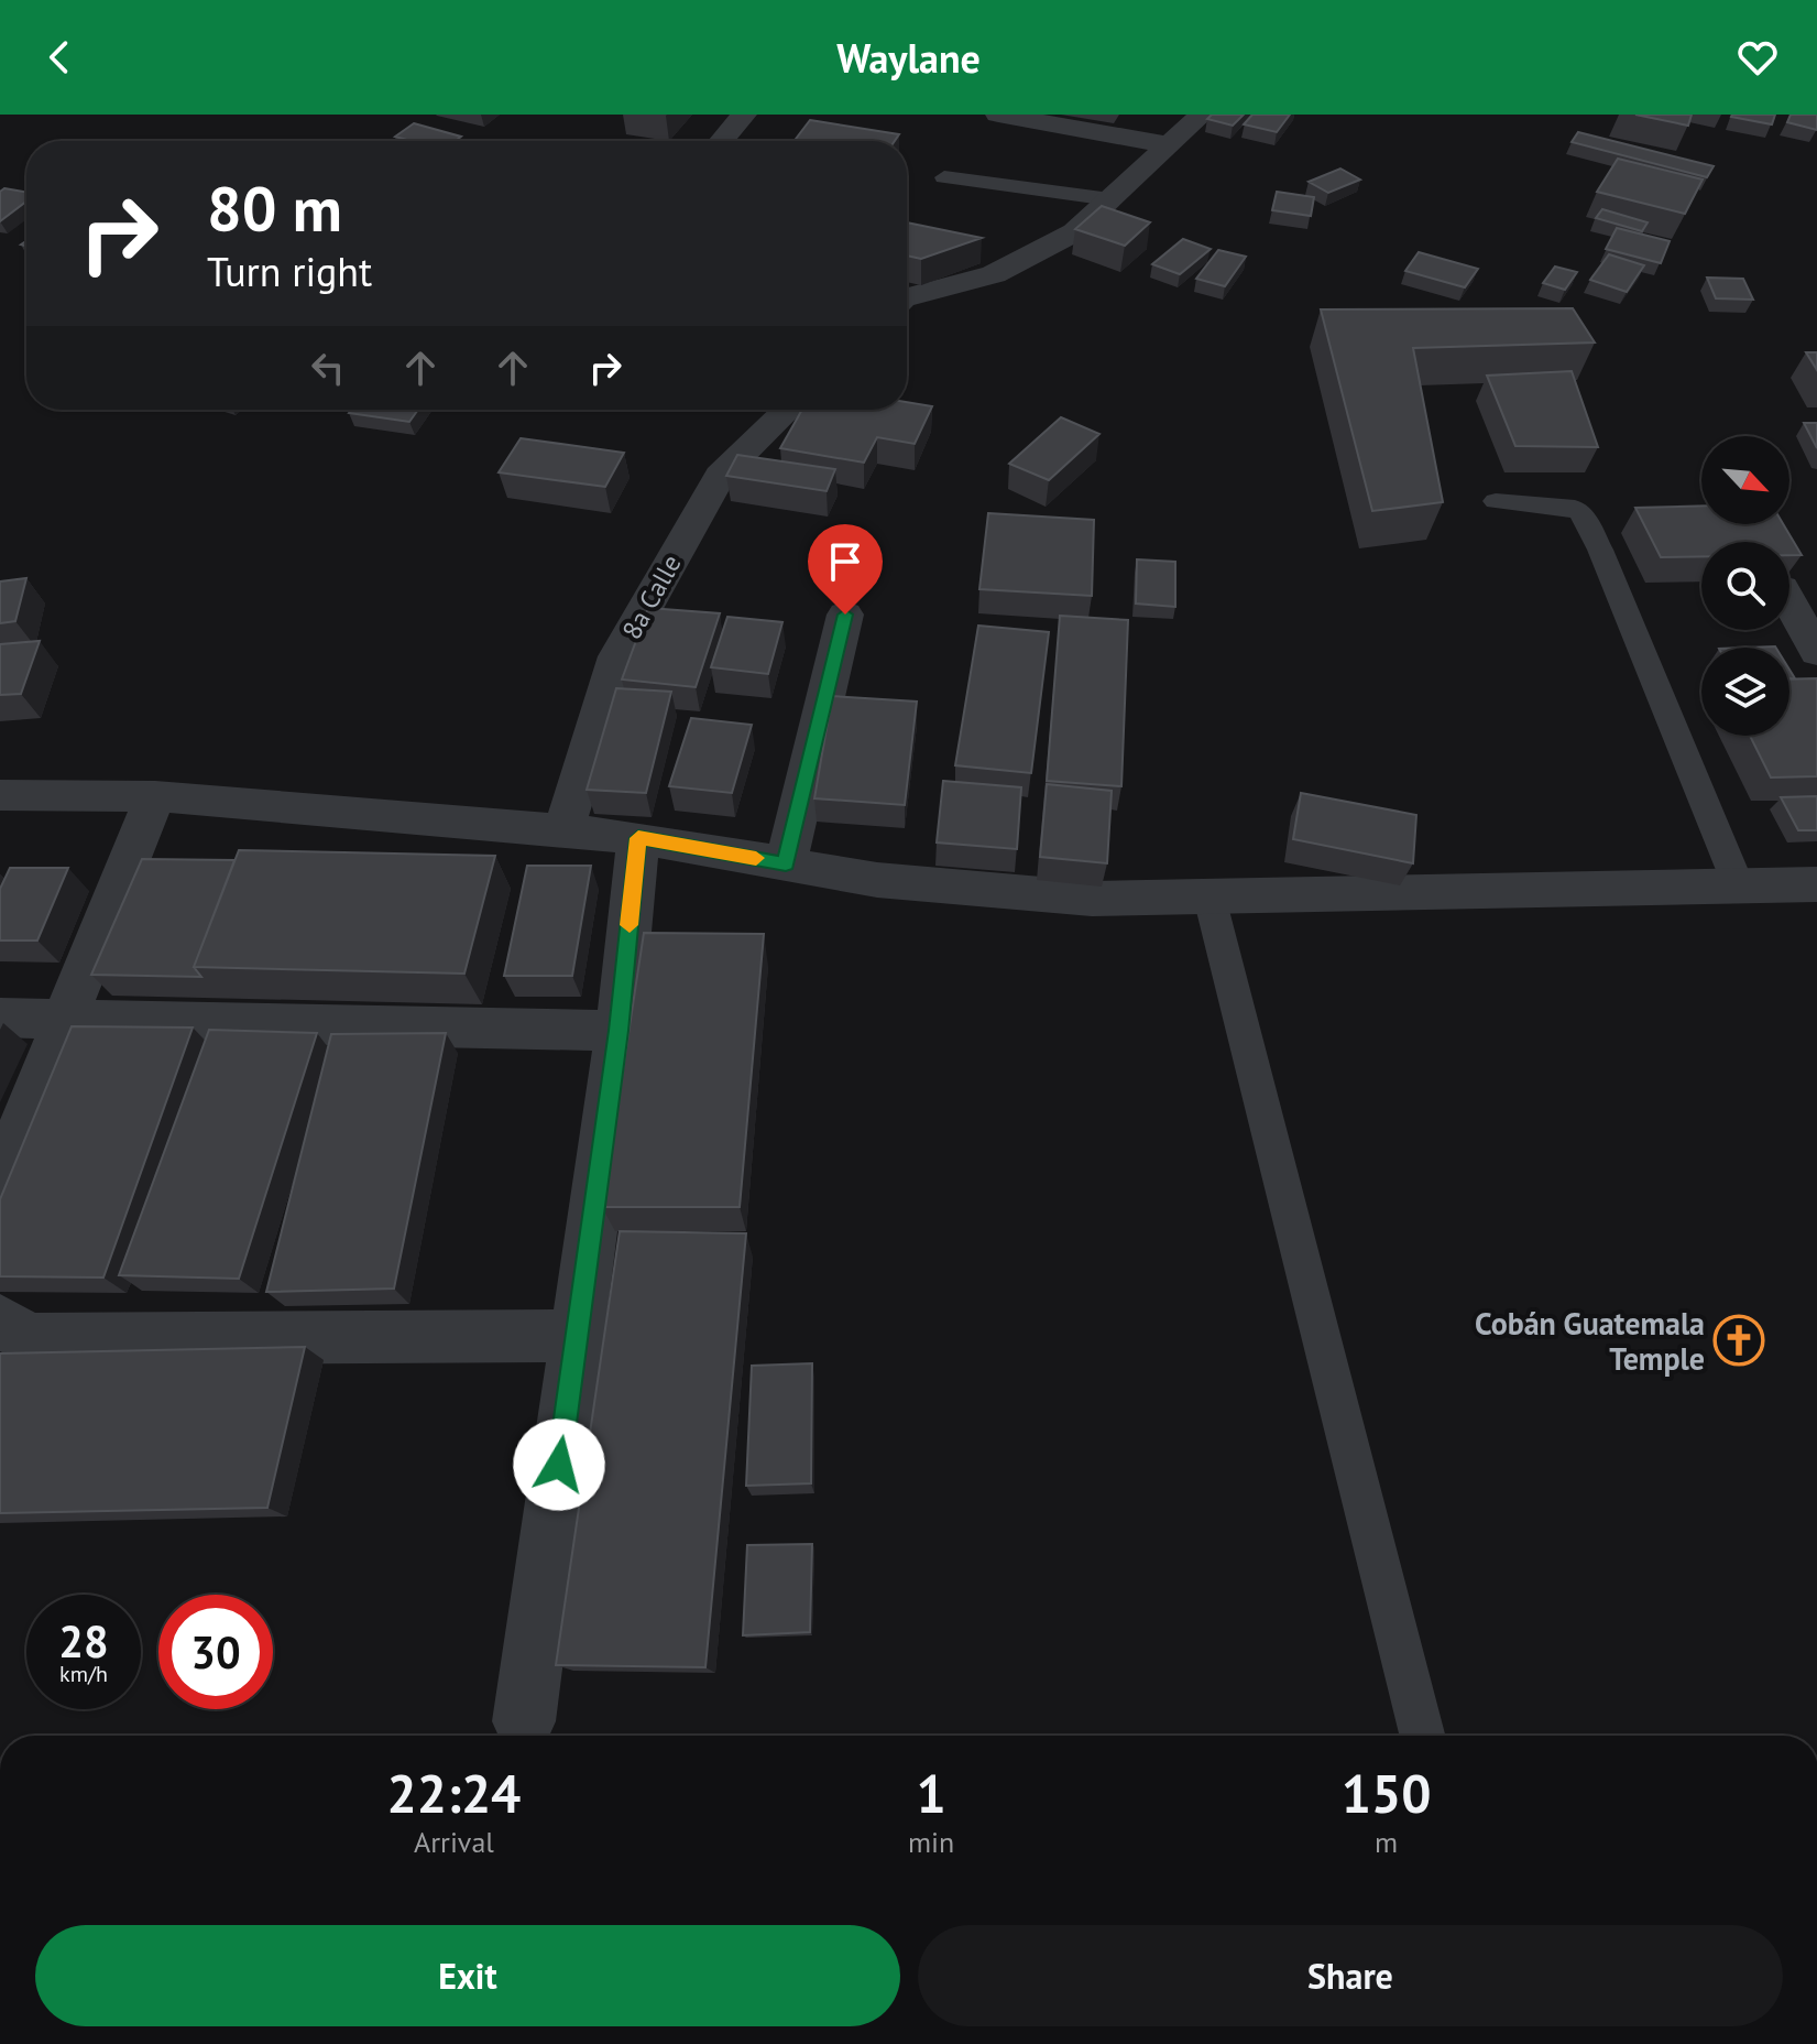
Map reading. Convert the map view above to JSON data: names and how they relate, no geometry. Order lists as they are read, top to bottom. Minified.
{"streets":{"street":["8a Calle"]},"places":{"church":["Cobán Guatemala Temple"]},"north":"bottom right","page":{"header":"Waylane","turn":["80 m","Turn right"],"speed":"28 km/h","limit":"30","eta":["22:24","Arrival","1","min","150","m"],"buttons":["Exit","Share"]}}
